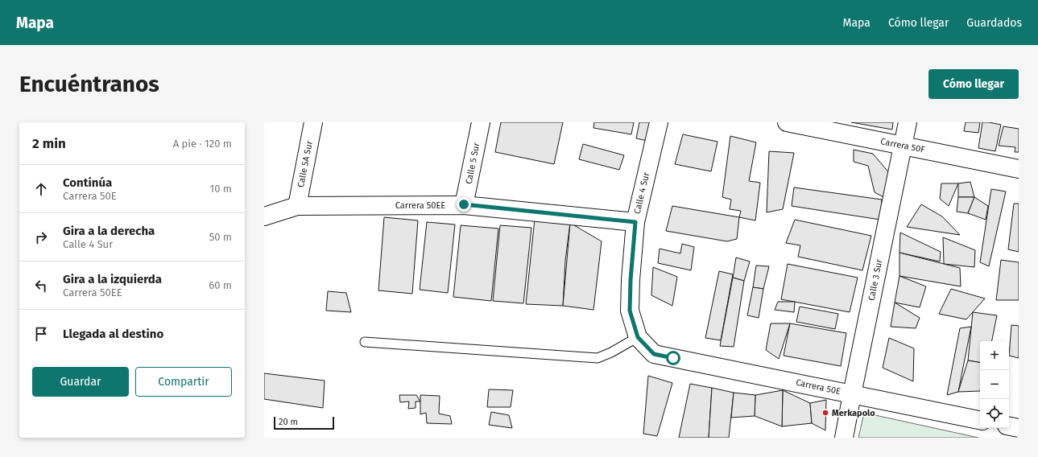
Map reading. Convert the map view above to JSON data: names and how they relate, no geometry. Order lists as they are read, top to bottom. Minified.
{"streets":{"street":["Carrera 50F","Calle 5 Sur","Calle 5A Sur","Calle 4 Sur","Carrera 50EE","Calle 3 Sur","Carrera 50E"]},"crossings":[["Carrera 50F","Calle 3 Sur"],["Calle 5 Sur","Carrera 50EE"],["Calle 5A Sur","Carrera 50EE"],["Calle 4 Sur","Carrera 50EE"],["Calle 4 Sur","Carrera 50E"],["Calle 3 Sur","Carrera 50E"]],"places":["Merkapolo"],"scale_bar":"20 m","page":{"header":"Mapa","nav":["Mapa","Cómo llegar","Guardados"],"buttons":["Cómo llegar",["Guardar","Compartir"]],"title":"Encuéntranos","heading":["2 min","A pie · 120 m"],"list":[["Continúa","Carrera 50E","10 m"],["Gira a la derecha","Calle 4 Sur","50 m"],["Gira a la izquierda","Carrera 50EE","60 m"],"Llegada al destino"],"map_buttons":["+","−"],"scale":"20 m"}}
